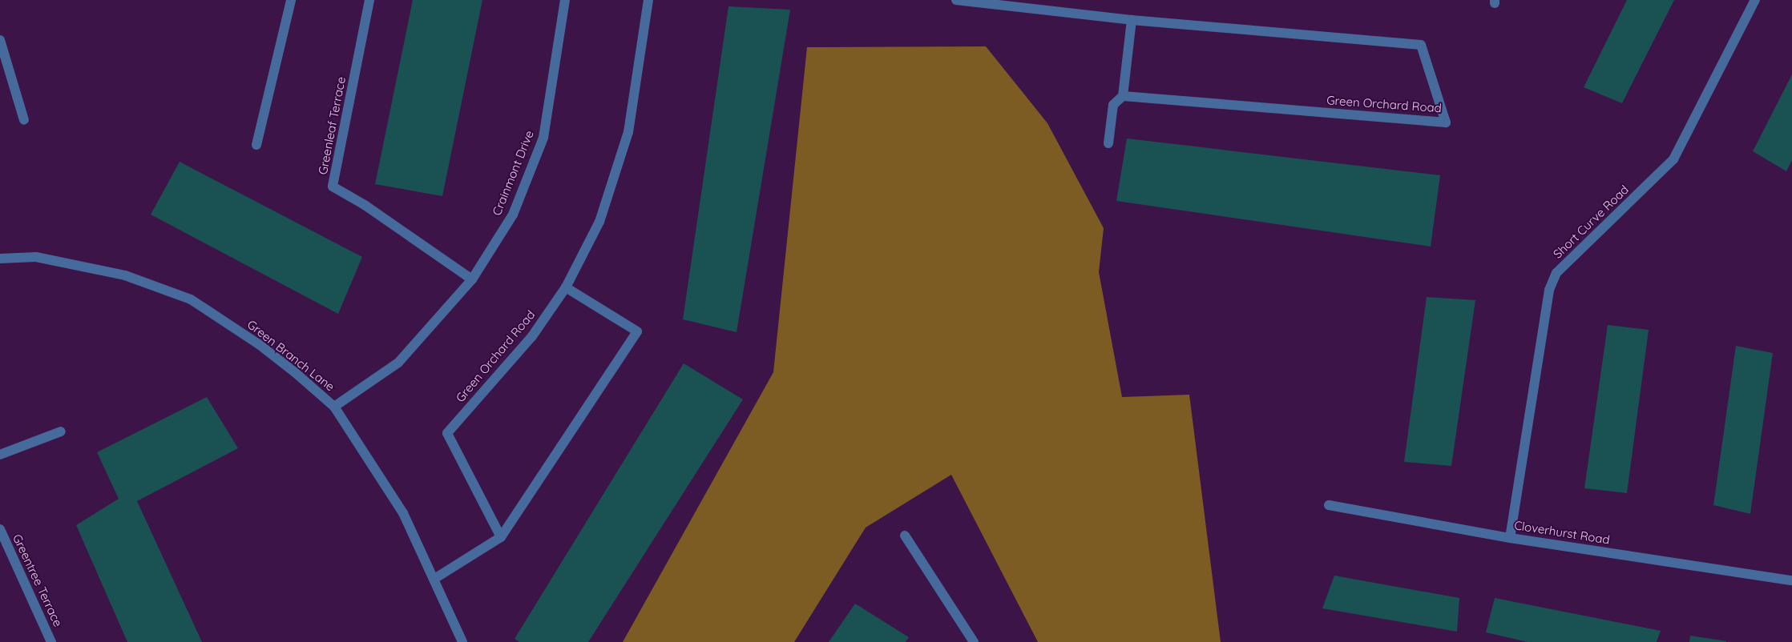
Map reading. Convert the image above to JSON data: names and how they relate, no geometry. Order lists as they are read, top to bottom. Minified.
{"streets":{"street":["Green Orchard Road","Greenleaf Terrace","Crainmont Drive","Short Curve Road","Green Branch Lane","Cloverhurst Road","Greentree Terrace"]},"crossings":[["Greenleaf Terrace","Crainmont Drive"],["Crainmont Drive","Green Branch Lane"],["Short Curve Road","Cloverhurst Road"]]}
